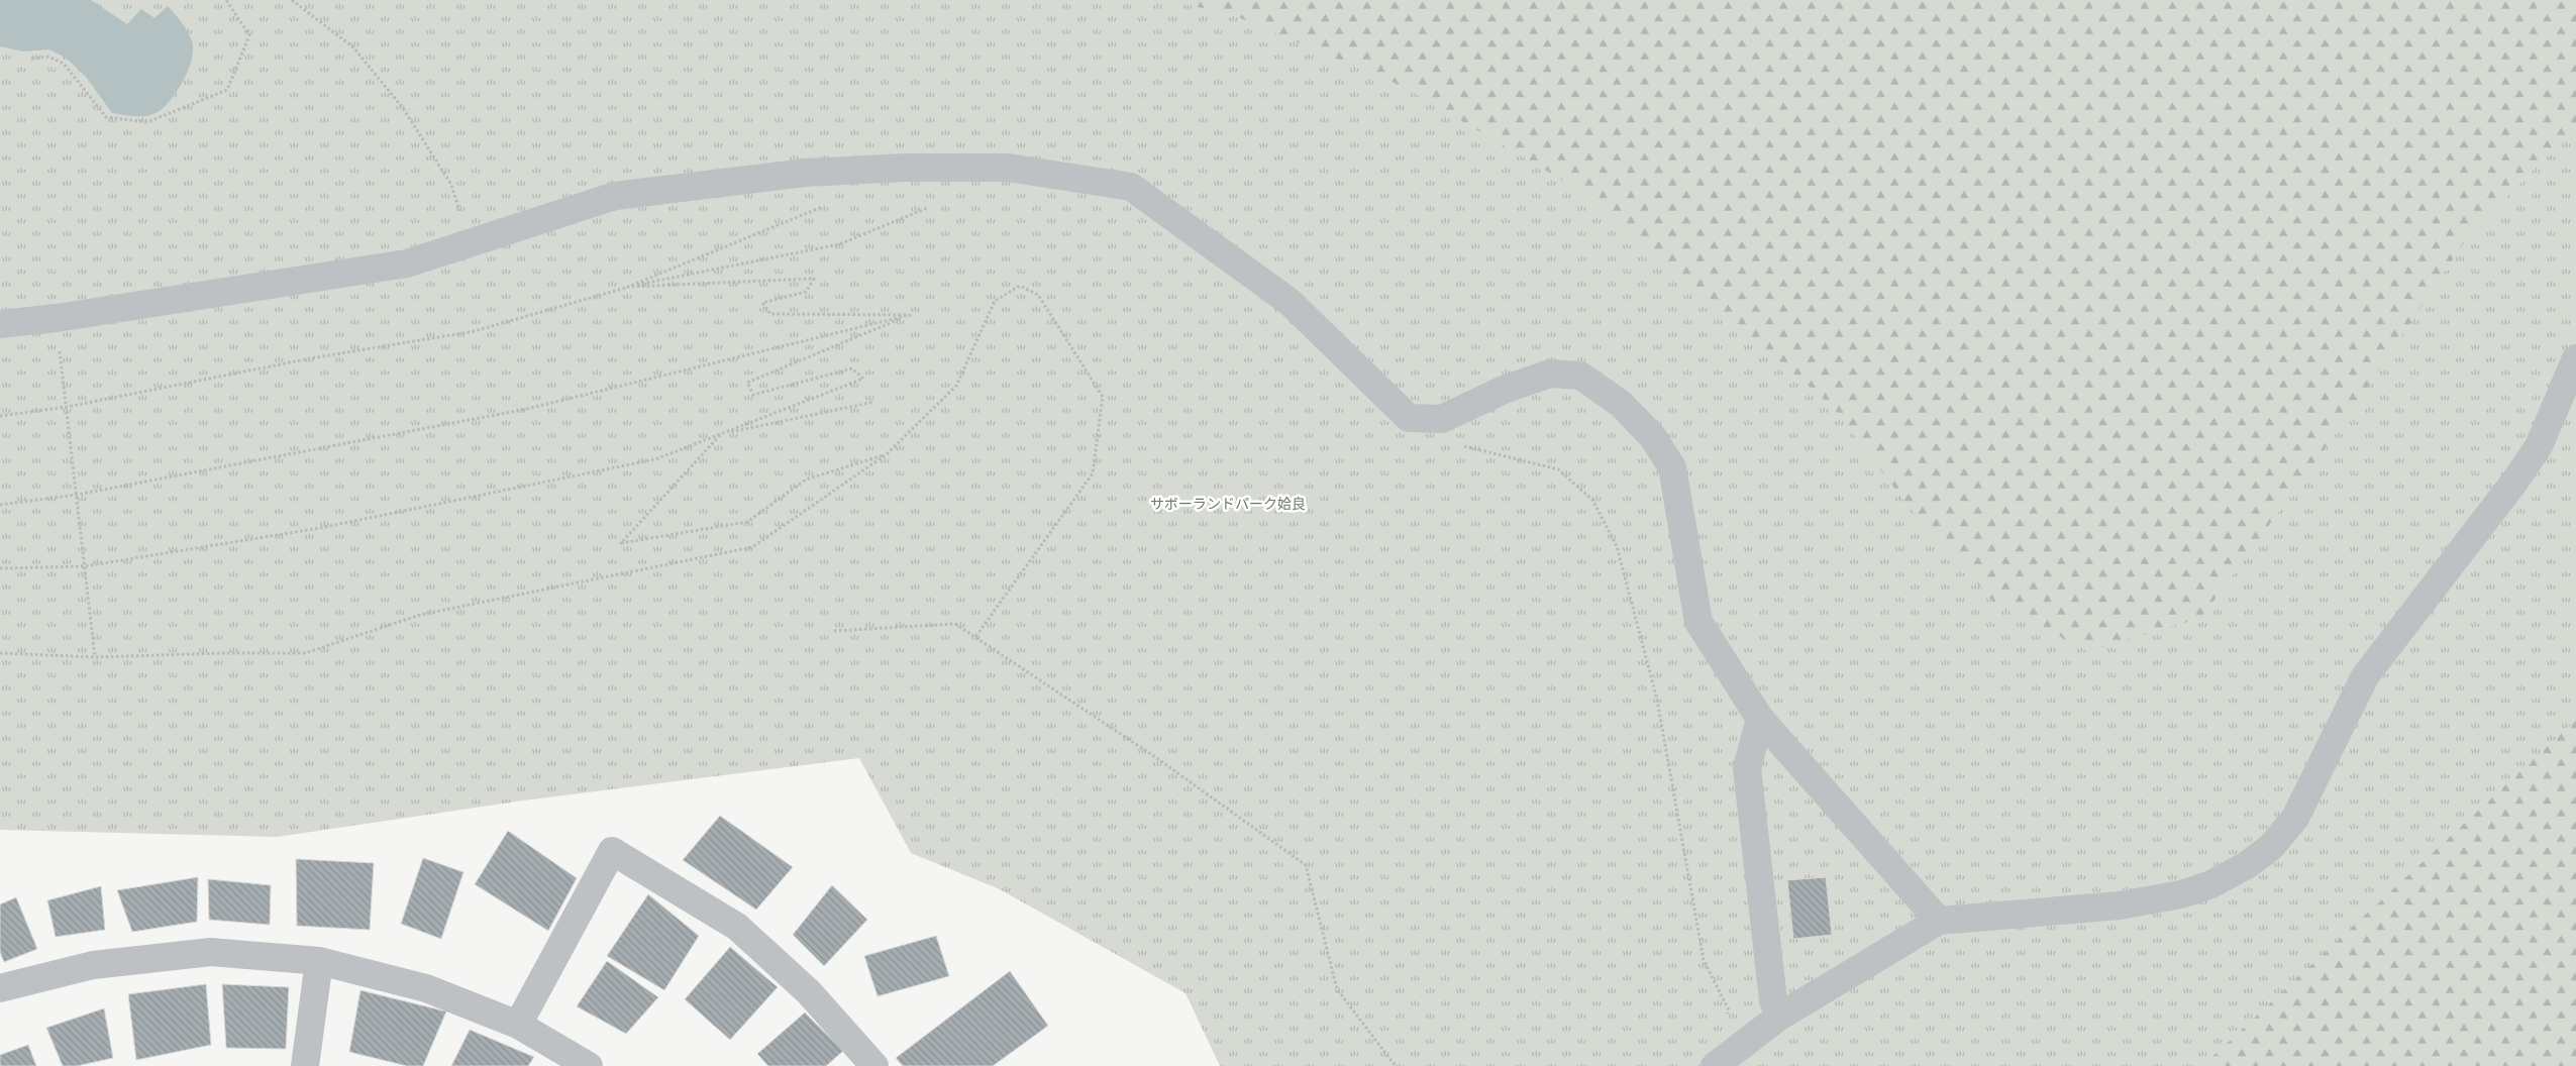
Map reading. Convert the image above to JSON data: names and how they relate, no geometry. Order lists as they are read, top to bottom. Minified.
{"parks":["サボーランドパーク姶良"]}
